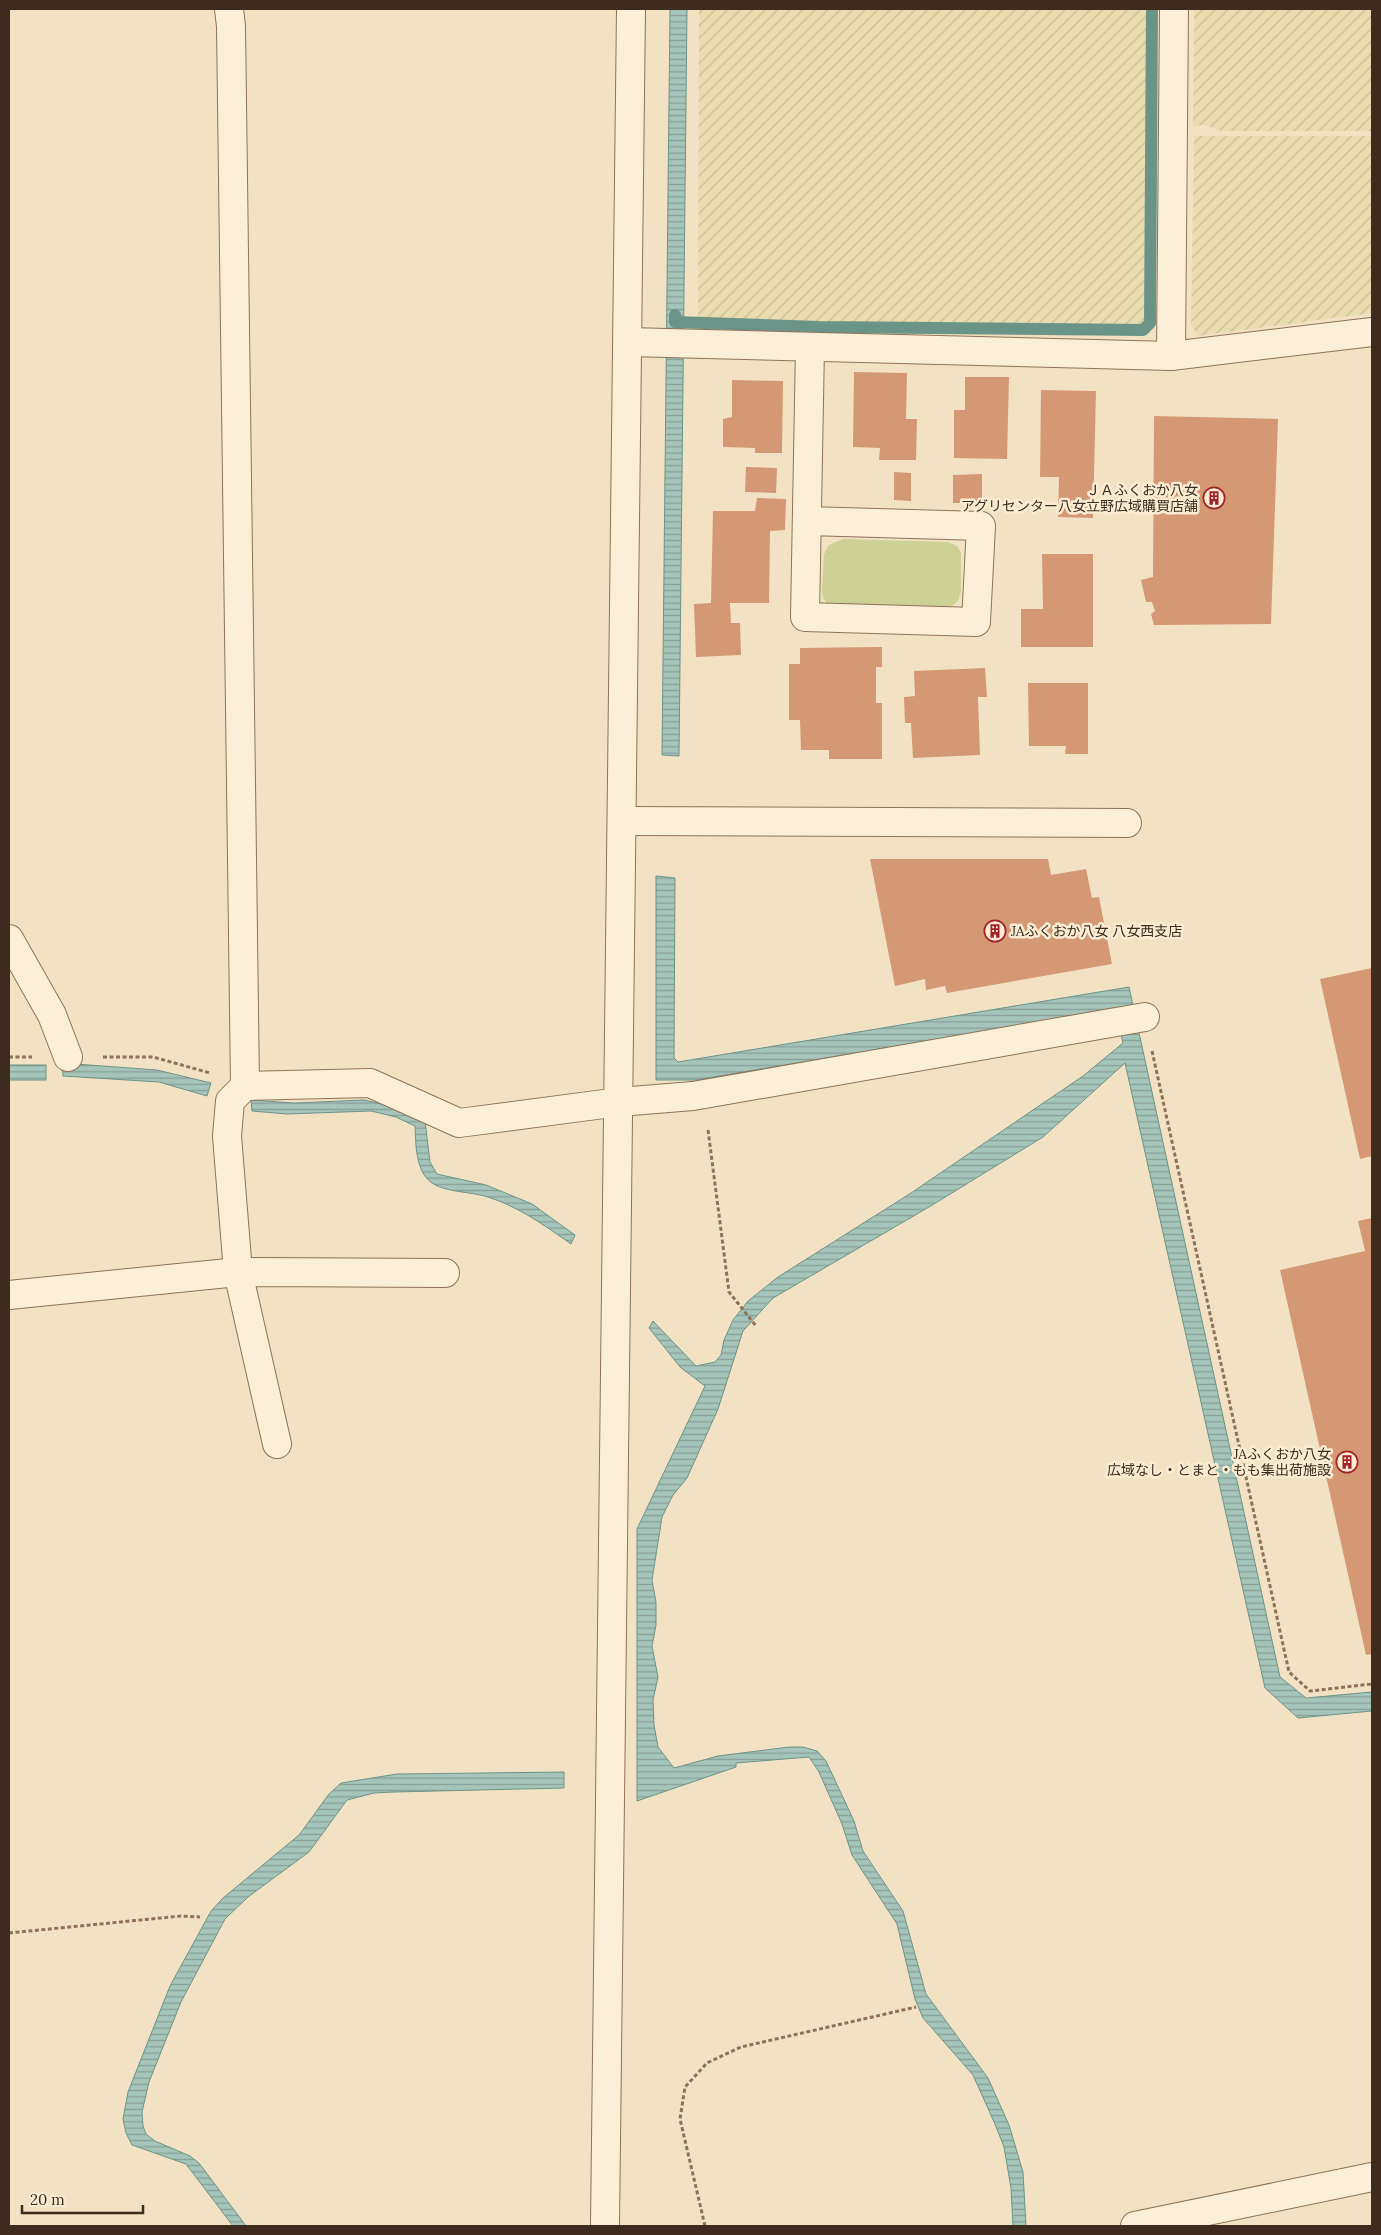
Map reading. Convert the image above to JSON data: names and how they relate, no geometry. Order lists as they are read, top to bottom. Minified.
{"places":{"building":["ＪＡふくおか八女 アグリセンター八女立野広域購買店舗","JAふくおか八女 八女西支店","JAふくおか八女 広域なし・とまと・もも集出荷施設"]},"scale_bar":"20 m"}
